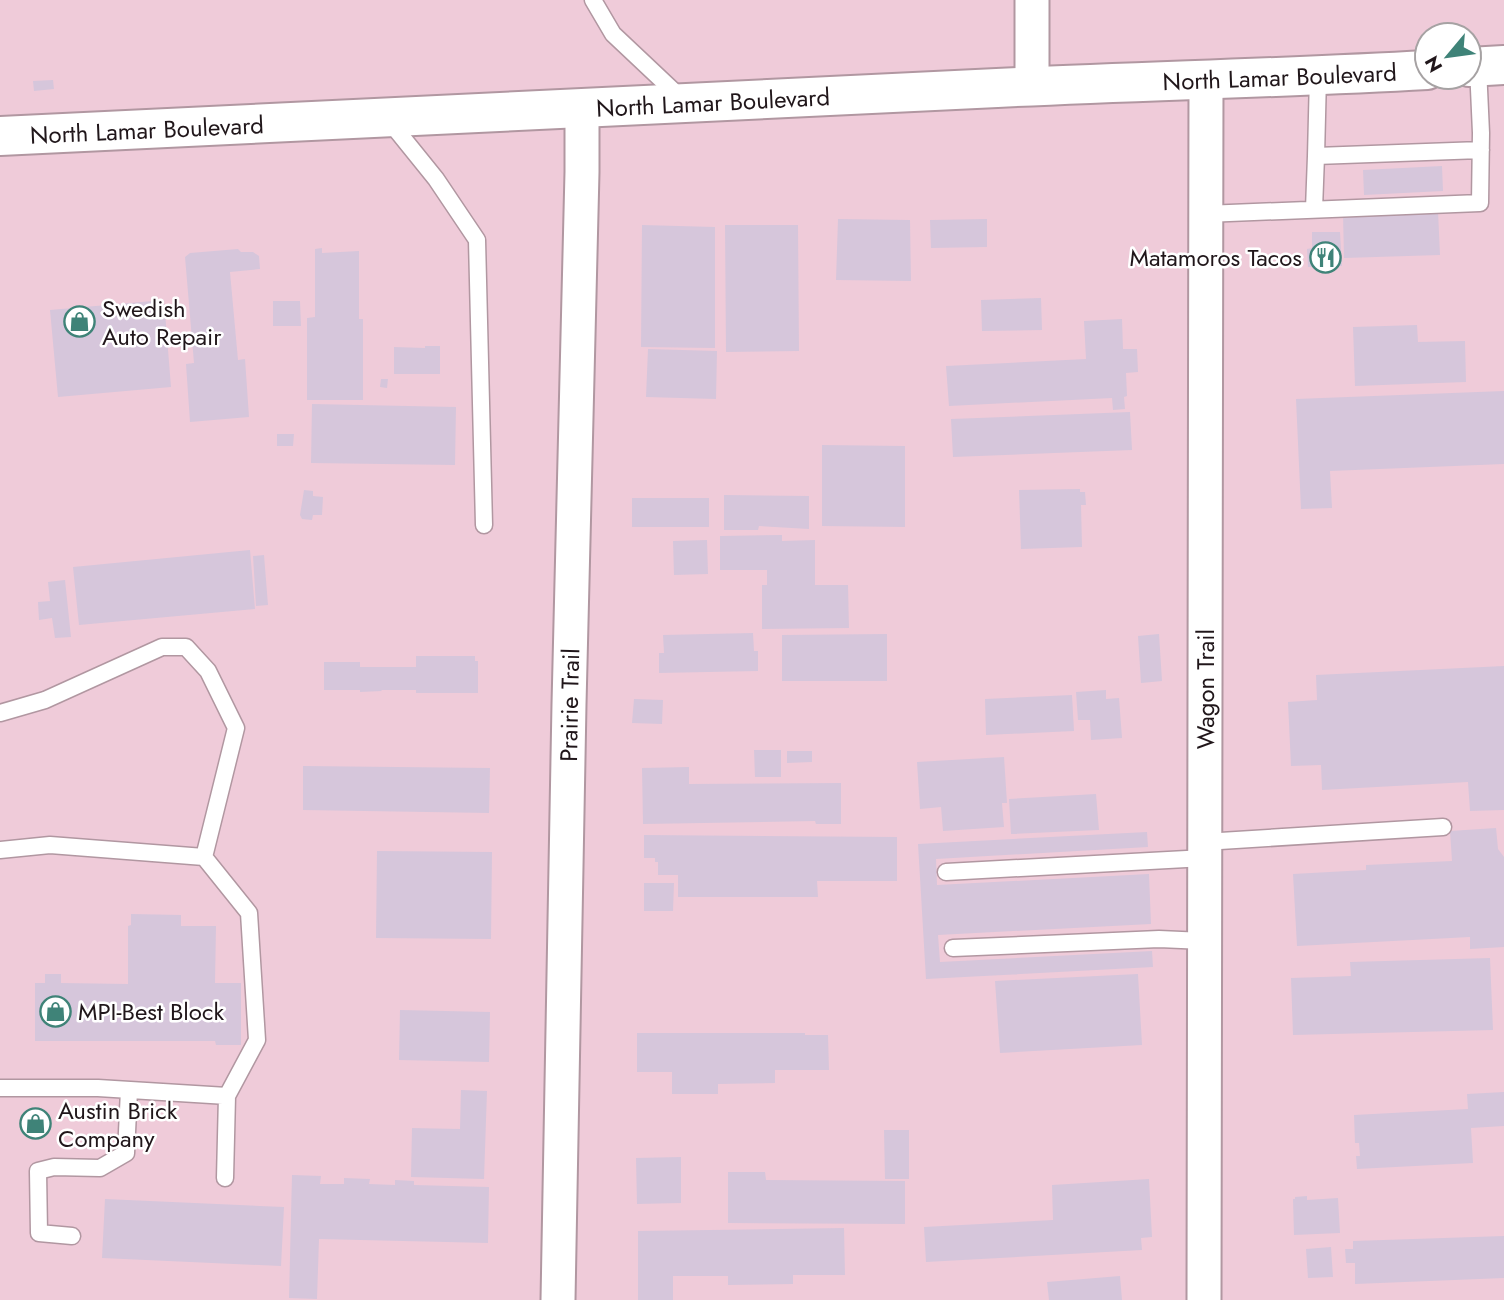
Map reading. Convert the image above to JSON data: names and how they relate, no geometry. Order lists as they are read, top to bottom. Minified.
{"streets":{"main road":["North Lamar Boulevard"],"street":["Wagon Trail","Prairie Trail"]},"crossings":[["North Lamar Boulevard","Wagon Trail"],["North Lamar Boulevard","Prairie Trail"]],"places":{"restaurant":["Matamoros Tacos"],"shop":["Swedish Auto Repair","MPI-Best Block","Austin Brick Company"]},"north":"bottom left"}
